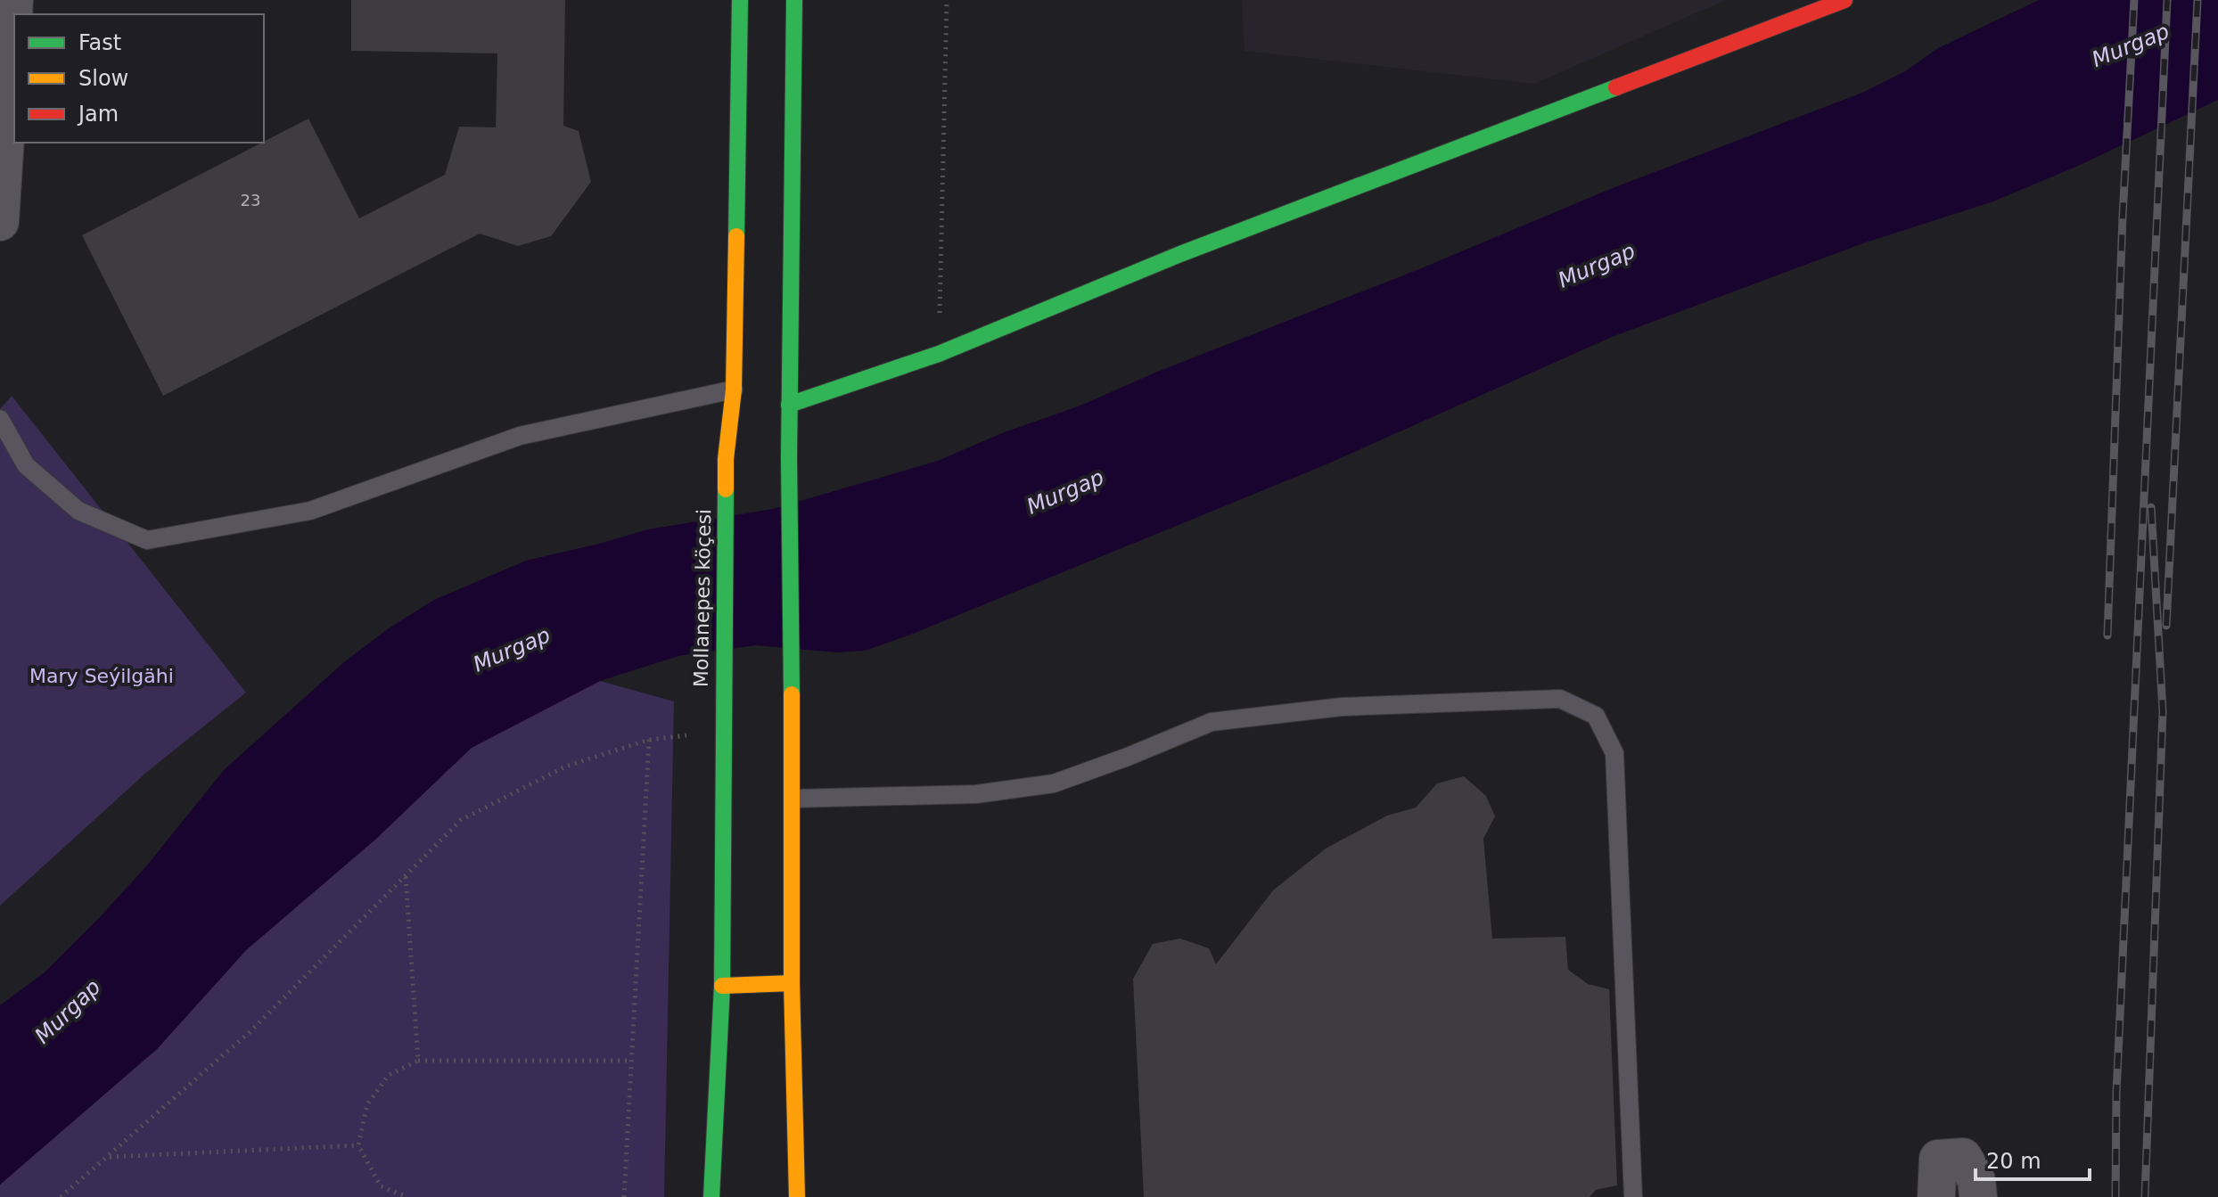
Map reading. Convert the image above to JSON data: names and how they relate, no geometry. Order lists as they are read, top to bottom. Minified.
{"streets":{"street":["Mollanepes köçesi"]},"water":["Murgap"],"parks":["Mary Seýilgähi"],"house_numbers":["23"],"legend":["Fast","Slow","Jam"],"scale_bar":"20 m"}
